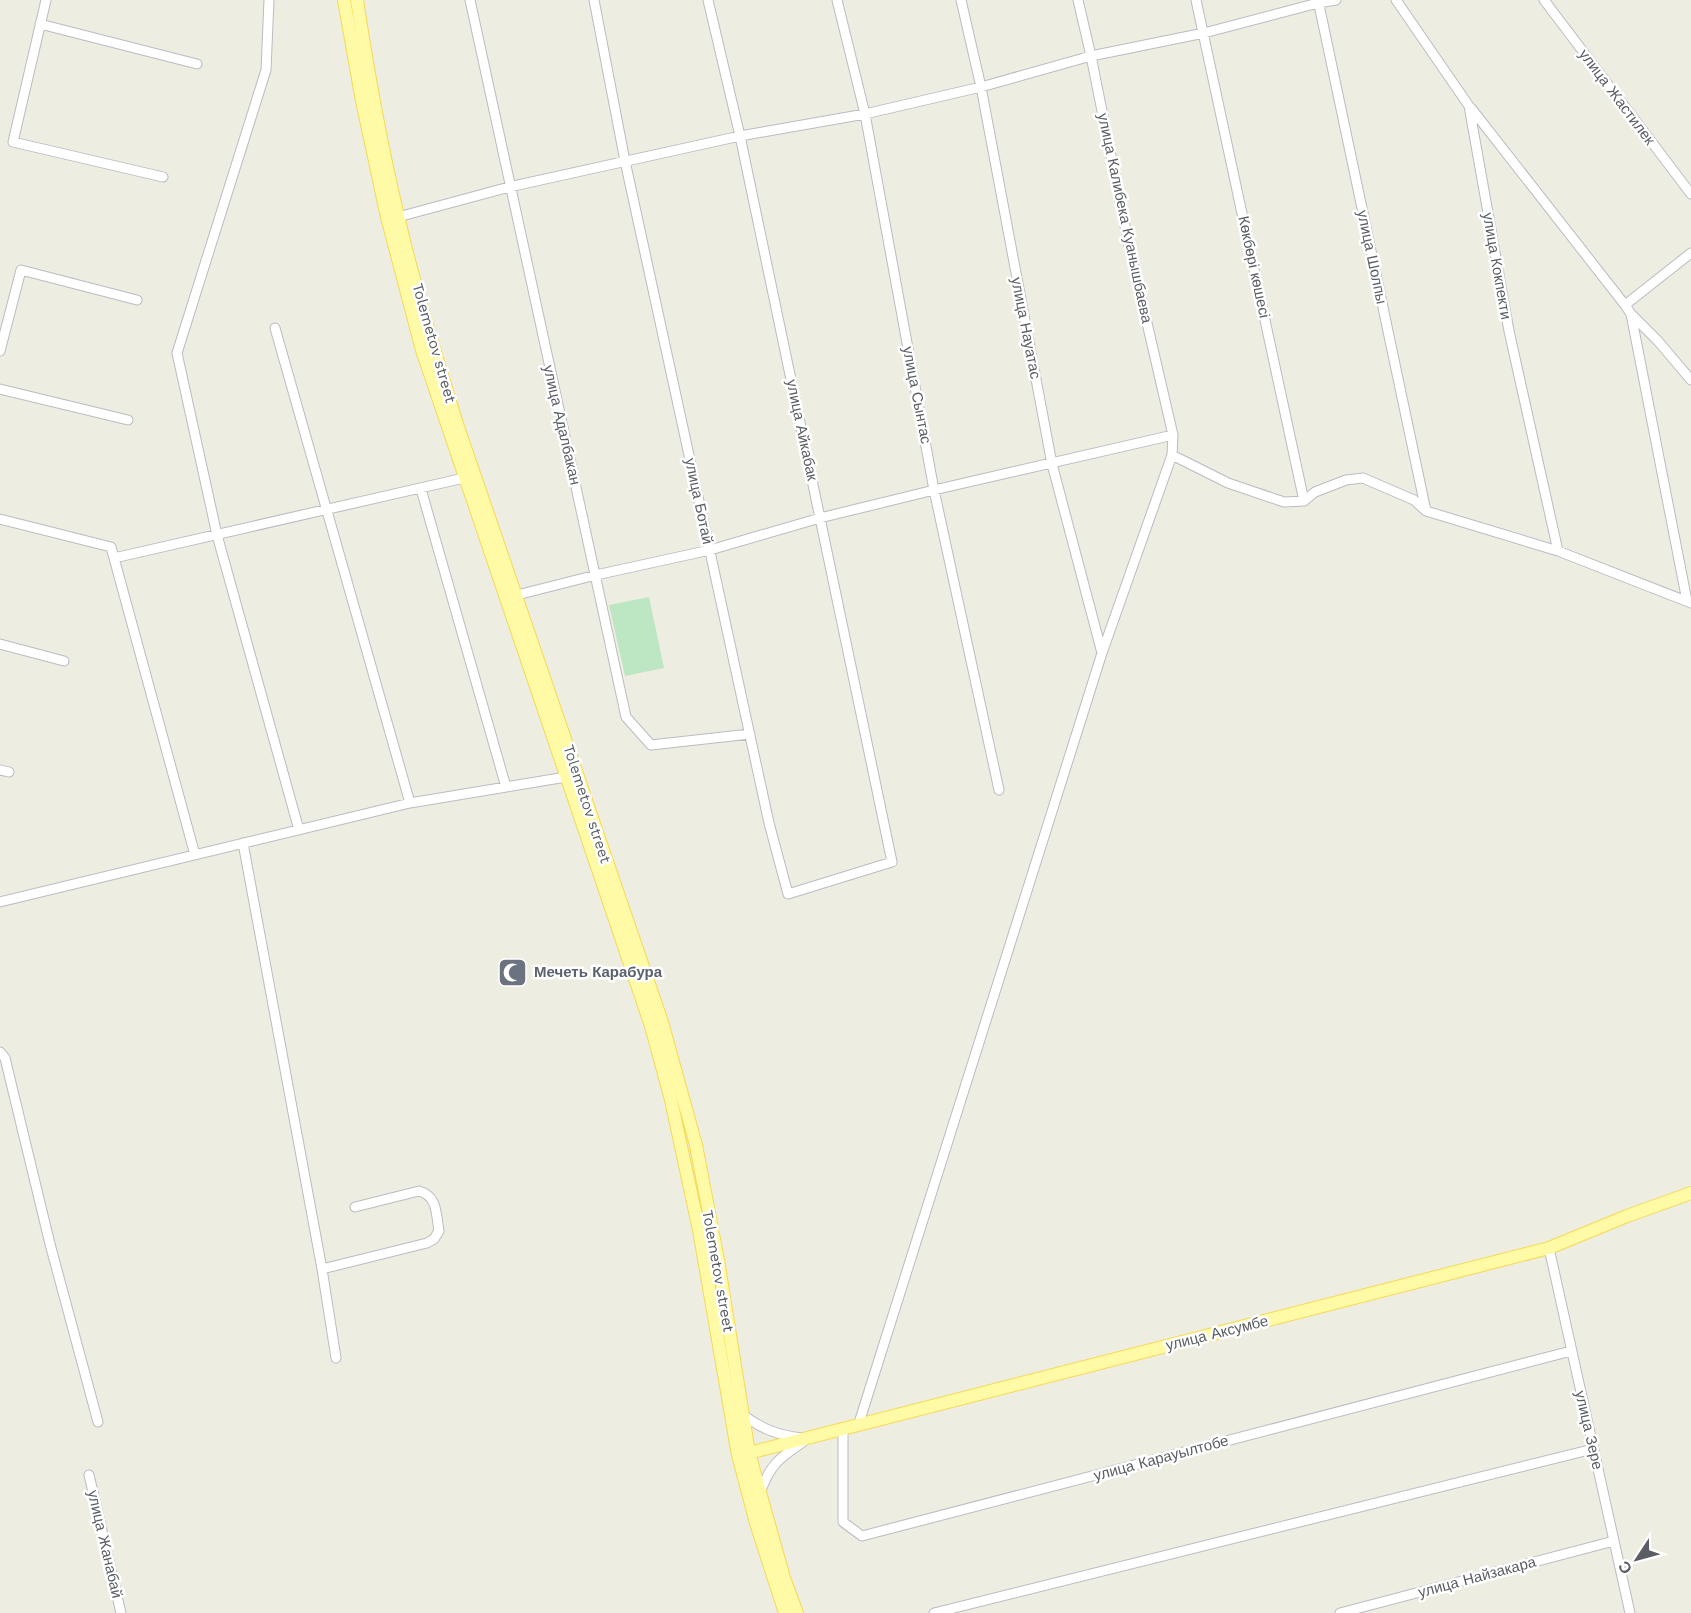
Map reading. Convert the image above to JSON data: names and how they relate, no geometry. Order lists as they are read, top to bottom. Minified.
{"streets":{"main road":["Tolemetov street","улица Аксумбе"],"street":["улица Жастилек","улица Калибека Куанышбаева","улица Шолпы","улица Кокпекти","Көкбөрі көшесі","улица Науатас","улица Сынтас","улица Адалбакан","улица Айкабак","улица Ботай","улица Зере","улица Карауылтобе","улица Жанабай","улица Найзакара"]},"crossings":[["улица Калибека Куанышбаева","улица Науатас"],["улица Калибека Куанышбаева","улица Аксумбе"],["Tolemetov street","улица Аксумбе"],["улица Адалбакан","улица Ботай"],["улица Айкабак","улица Ботай"],["улица Аксумбе","улица Зере"],["улица Аксумбе","улица Карауылтобе"],["улица Зере","улица Карауылтобе"],["улица Зере","улица Найзакара"]],"places":{"mosque":["Мечеть Карабура"]},"north":"bottom left"}
